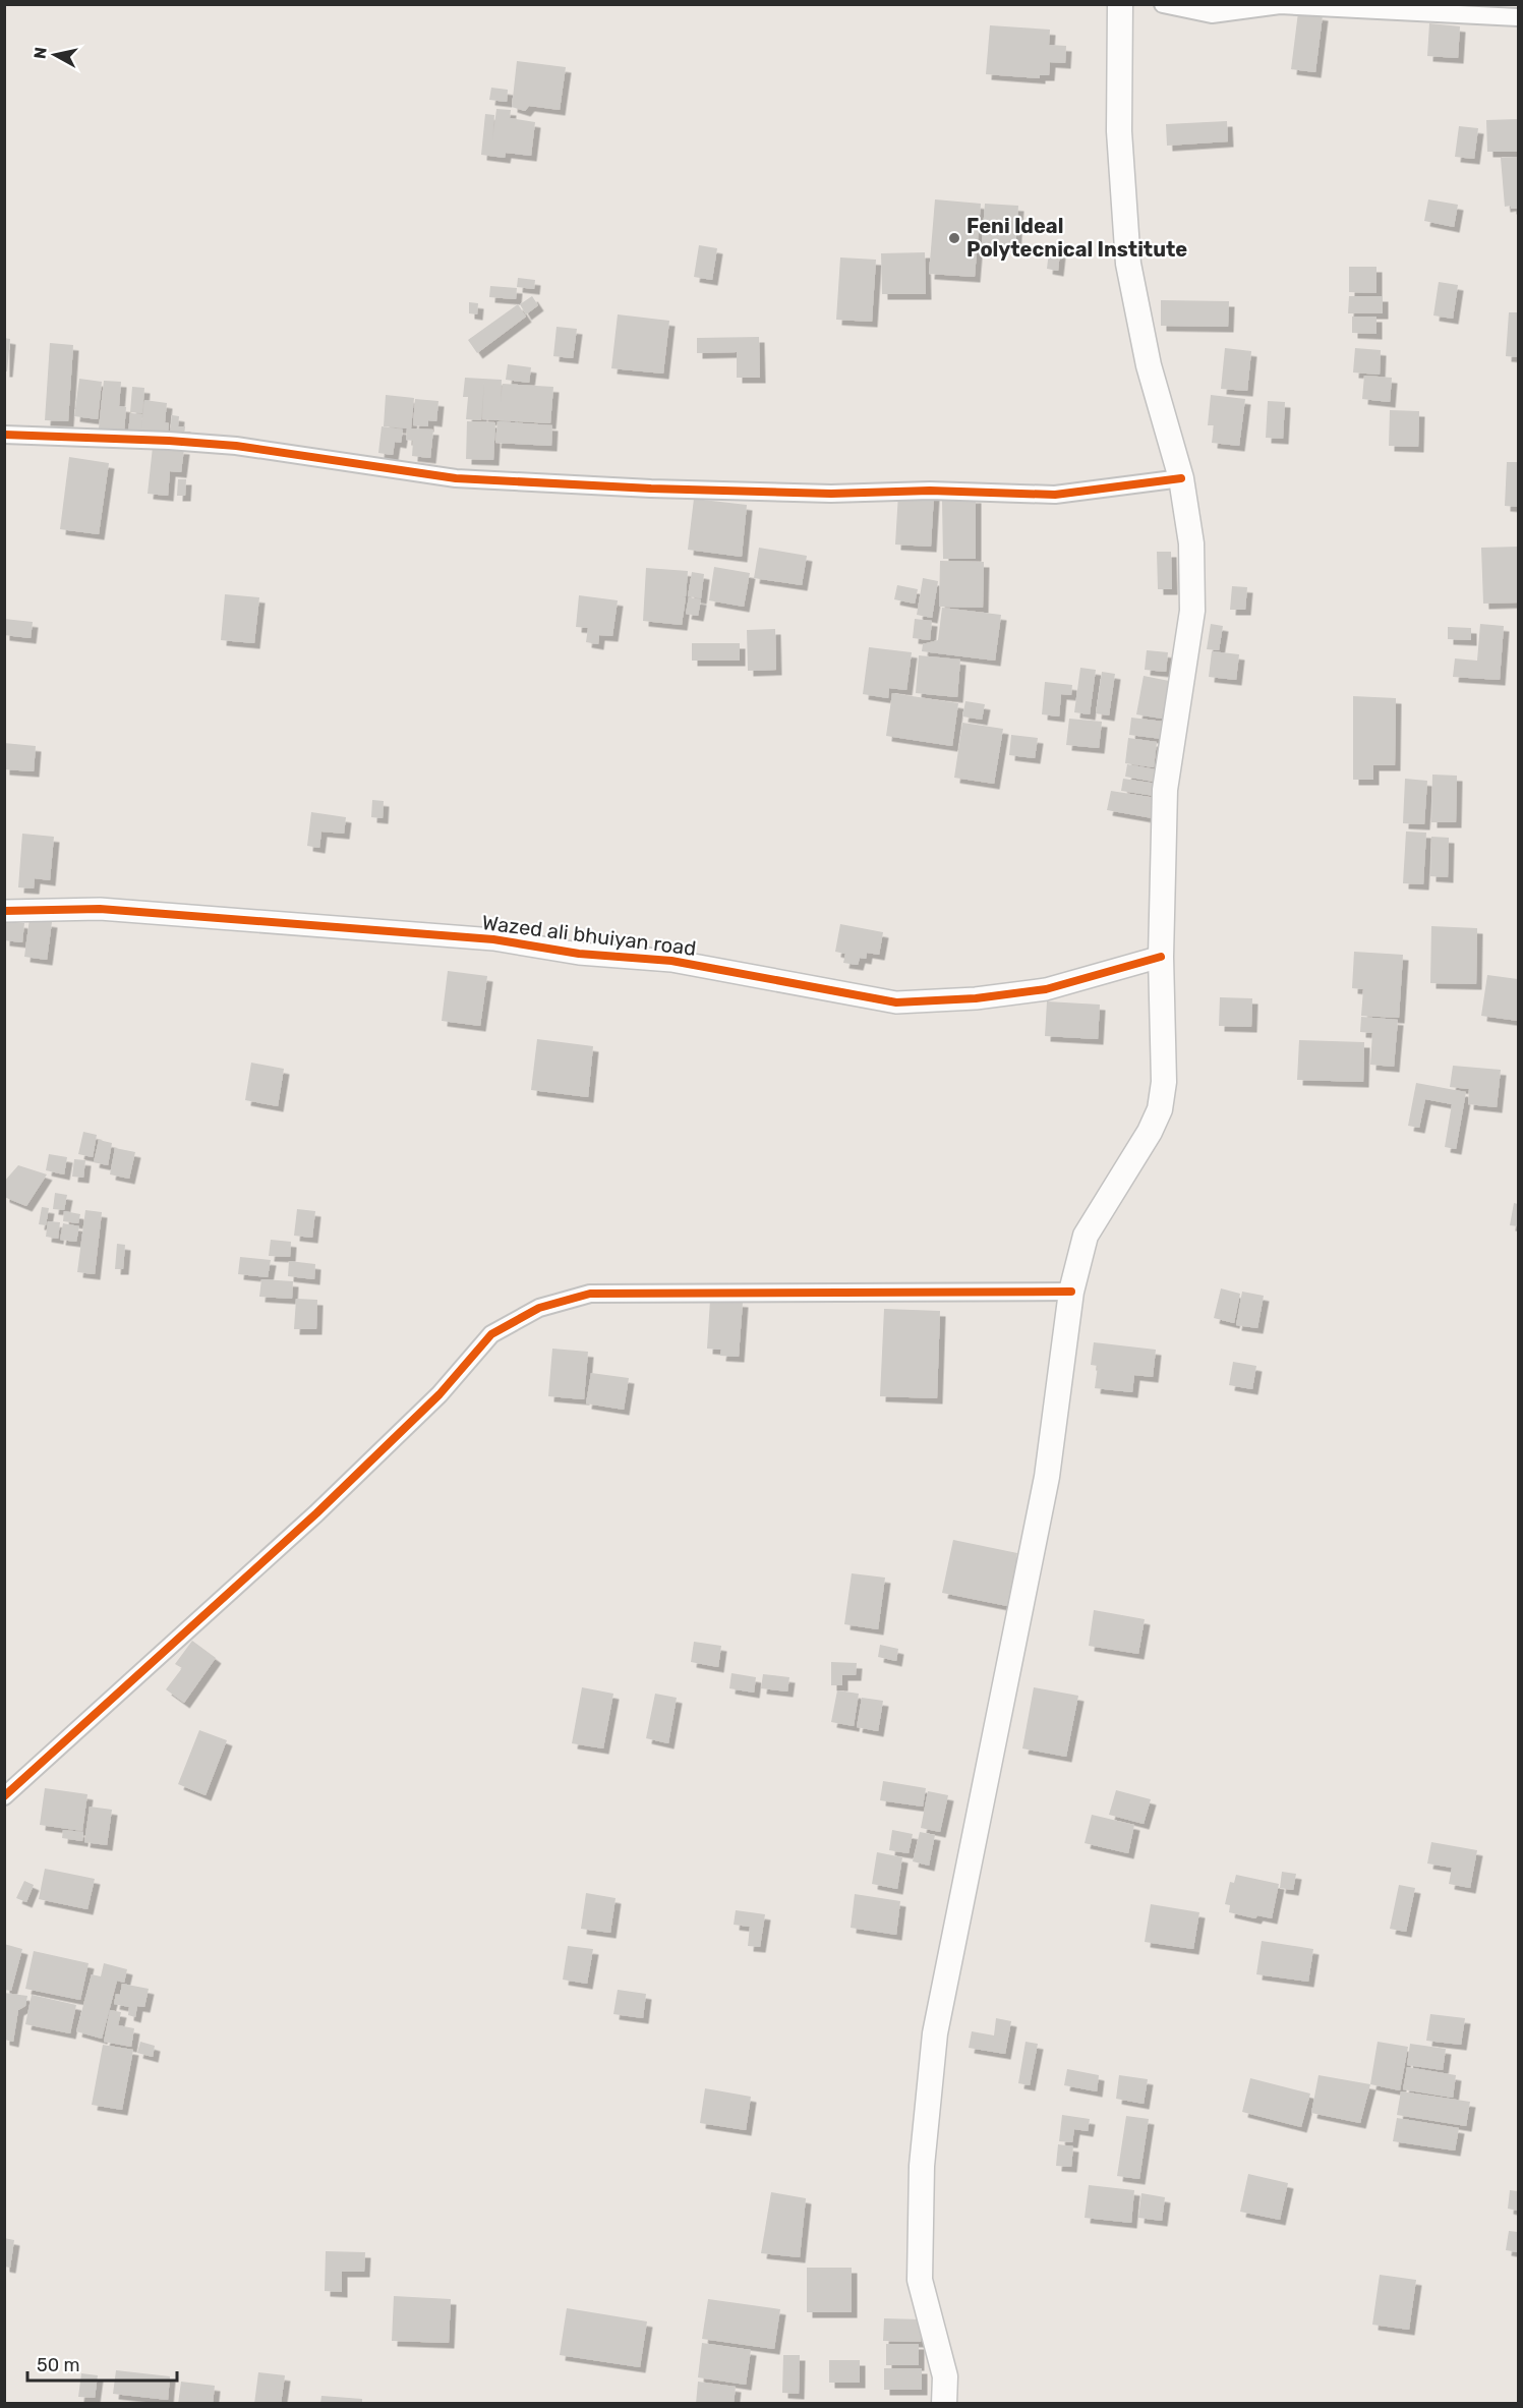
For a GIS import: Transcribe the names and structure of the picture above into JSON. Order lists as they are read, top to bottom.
{
  "streets": {
    "street": ["Wazed ali bhuiyan road"]
  },
  "places": ["Feni Ideal Polytecnical Institute"],
  "scale_bar": "50 m",
  "north": "left"
}
